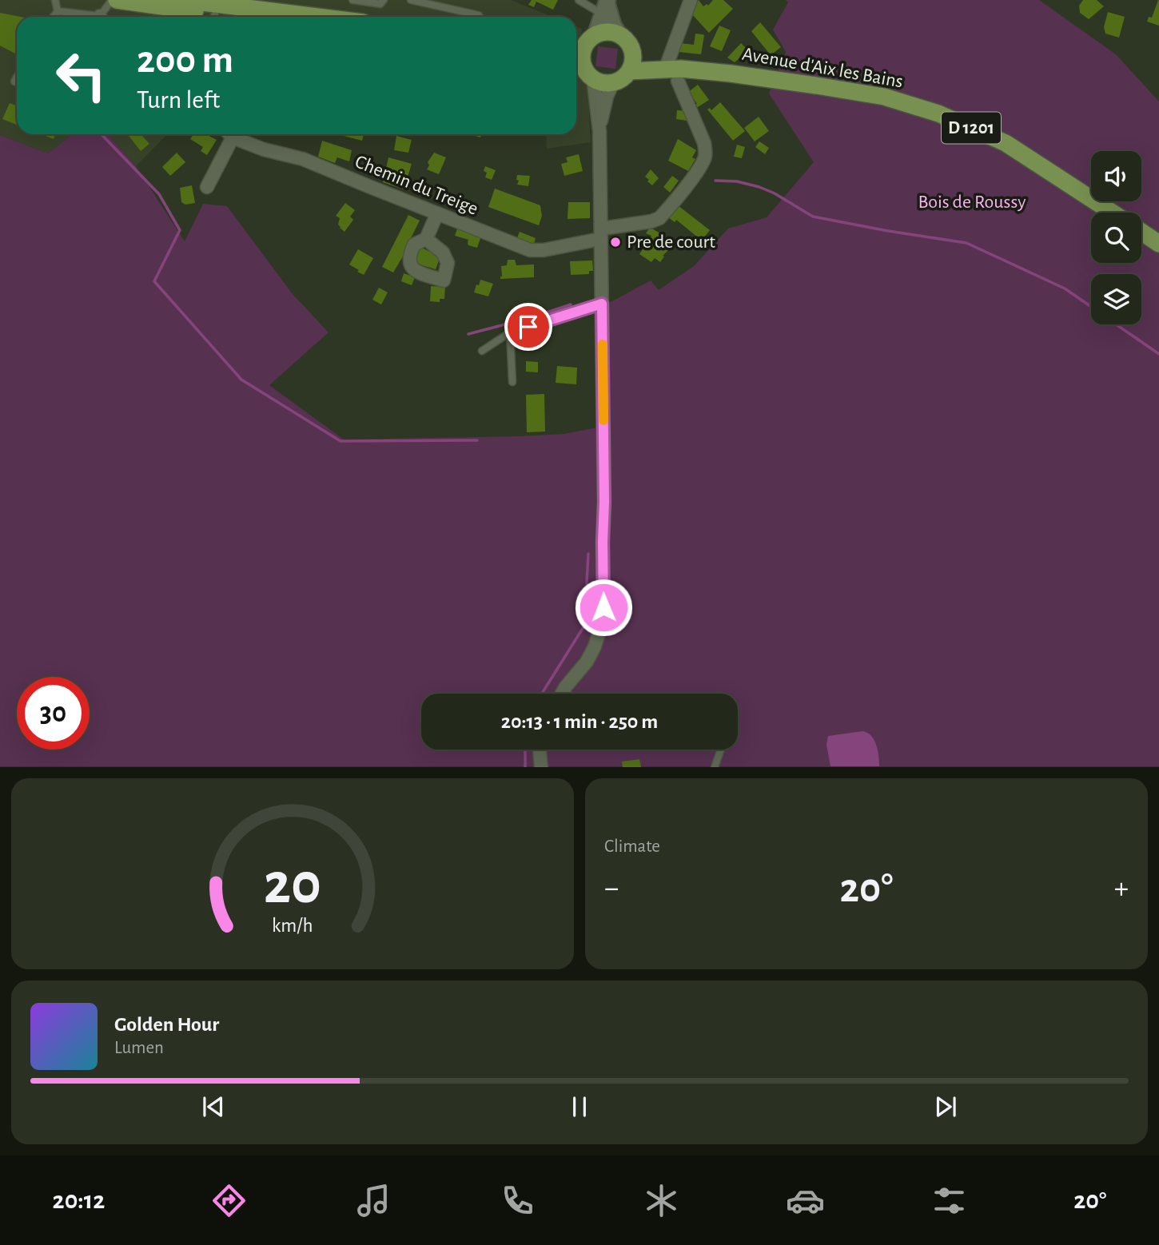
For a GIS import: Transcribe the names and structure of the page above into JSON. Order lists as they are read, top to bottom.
{
  "streets": {
    "main road": ["Avenue d'Aix les Bains", "D 1201"],
    "street": ["Chemin du Treige"]
  },
  "crossings": [
    ["Avenue d'Aix les Bains", "D 1201"],
    ["Avenue d'Aix les Bains", "Chemin du Treige"],
    ["D 1201", "Chemin du Treige"]
  ],
  "parks": ["Bois de Roussy"],
  "places": ["Pre de court"],
  "page": {
    "turn": ["200 m", "Turn left"],
    "limit": "30",
    "trip": "20:13 · 1 min · 250 m",
    "tile": "Climate",
    "heat": ["−", "20°", "+"],
    "song": ["Golden Hour", "Lumen"],
    "tabs": ["20:12", "20°"],
    "gauge": ["20", "km/h"]
  }
}
